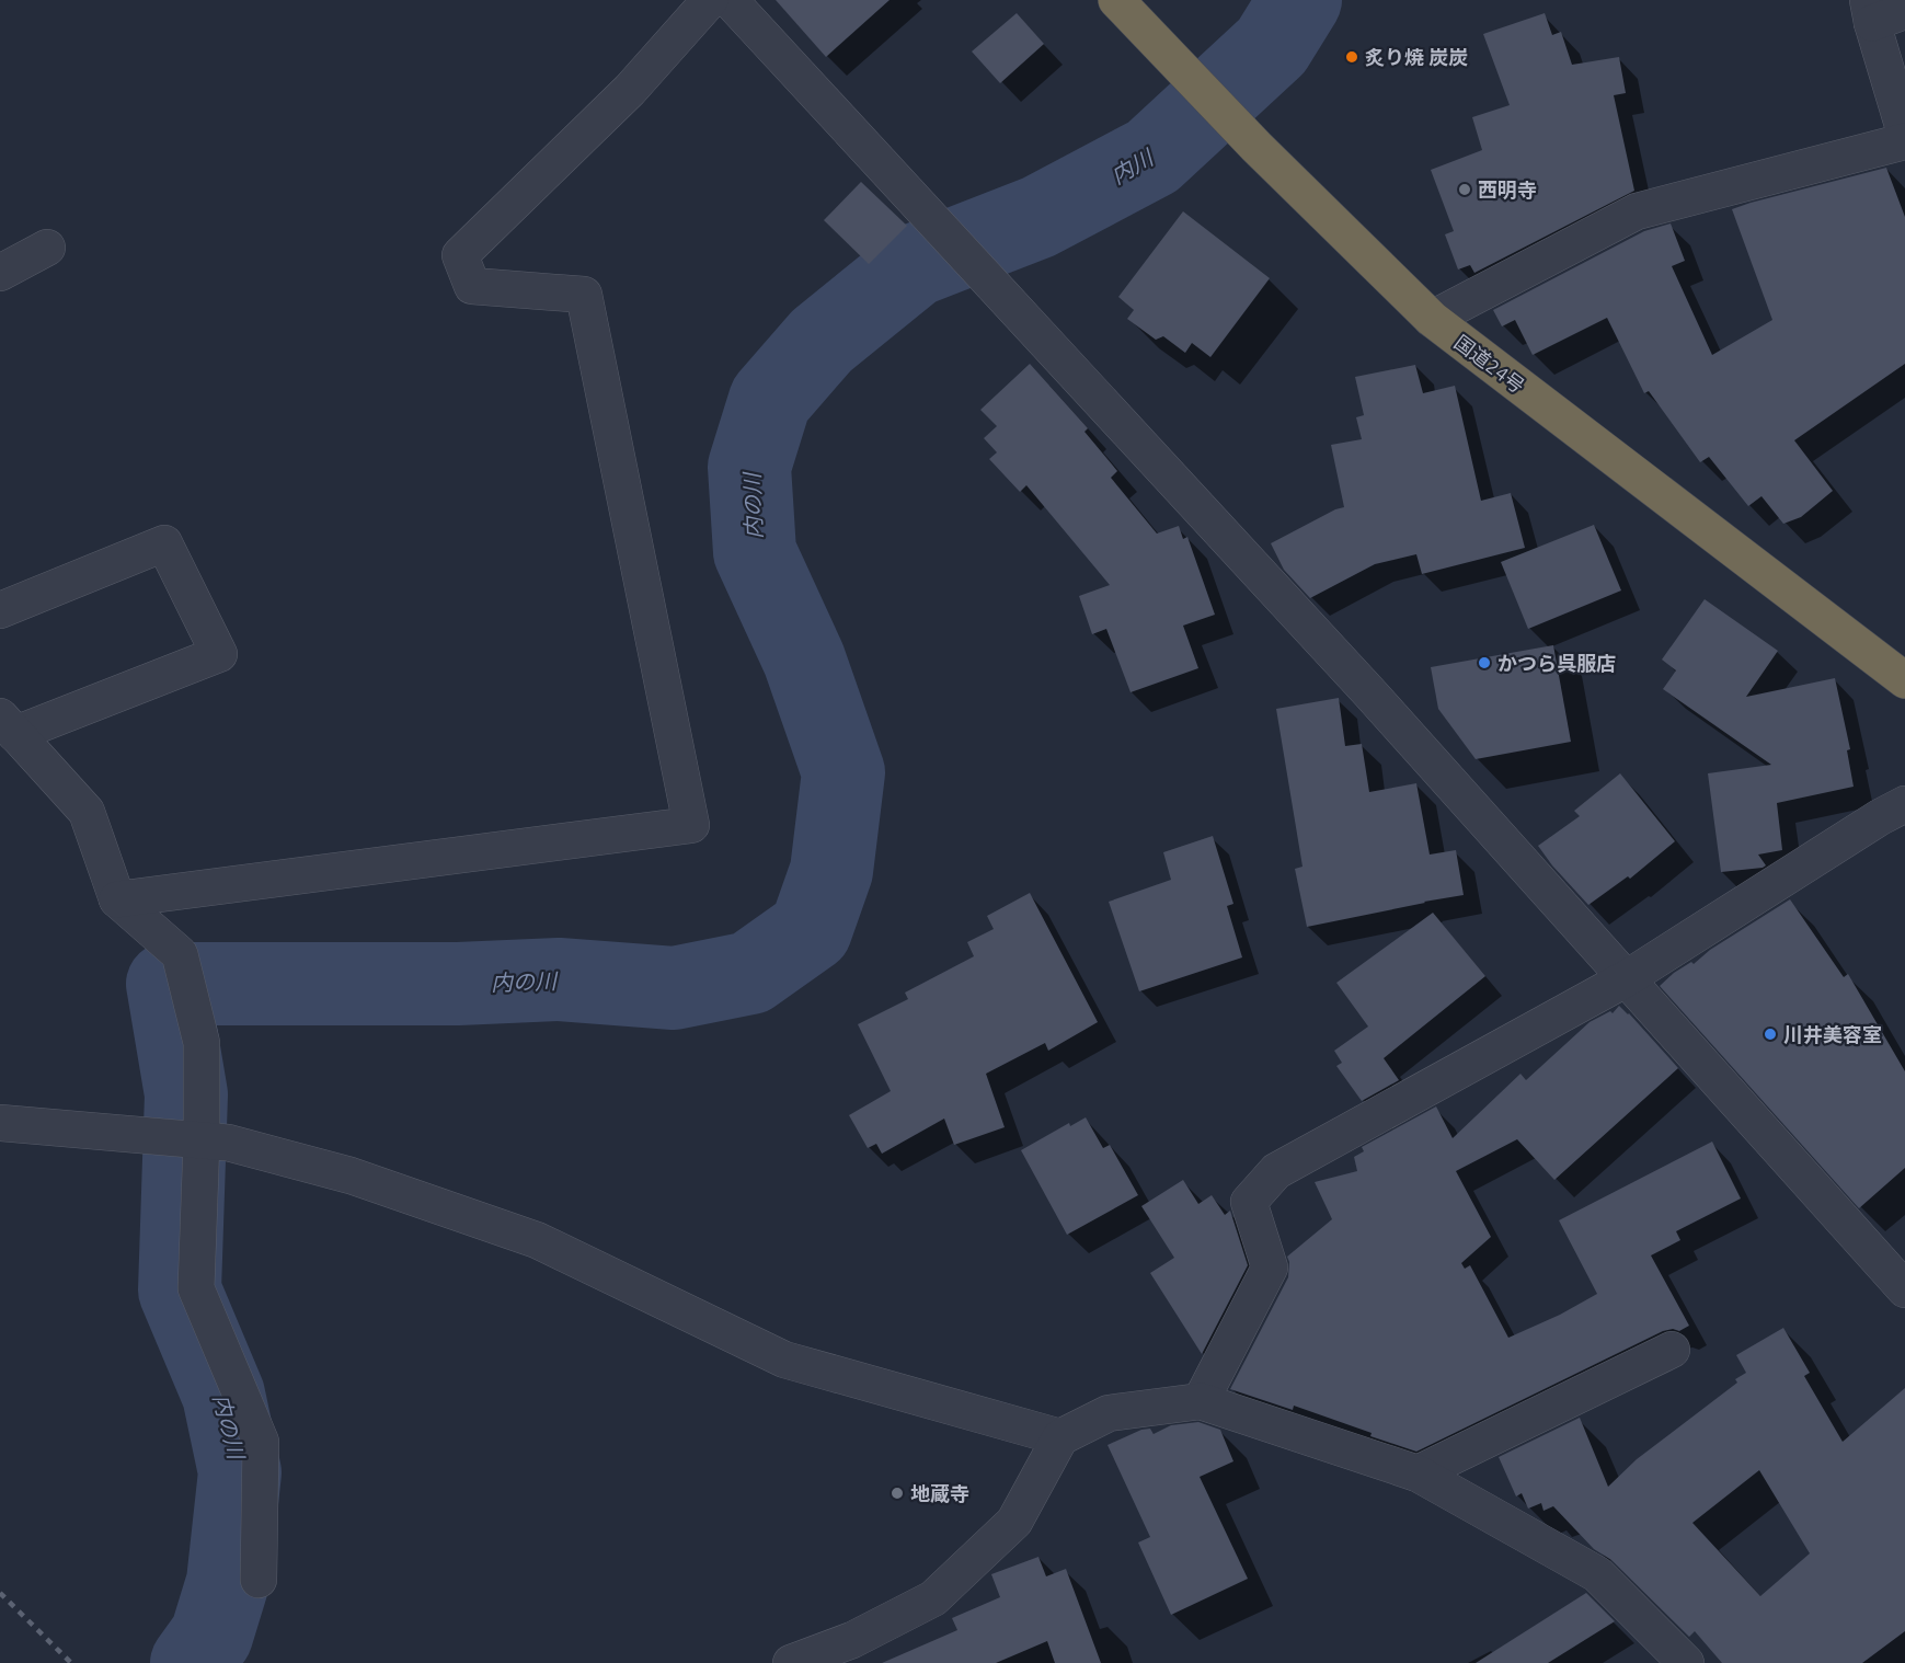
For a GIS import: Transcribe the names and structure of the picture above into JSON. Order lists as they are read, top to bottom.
{
  "streets": {
    "highway": ["国道24号"]
  },
  "water": ["内川", "内の川"],
  "places": [
    "炙り焼 炭炭",
    "西明寺",
    "かつら呉服店",
    "川井美容室",
    "地蔵寺"
  ]
}
